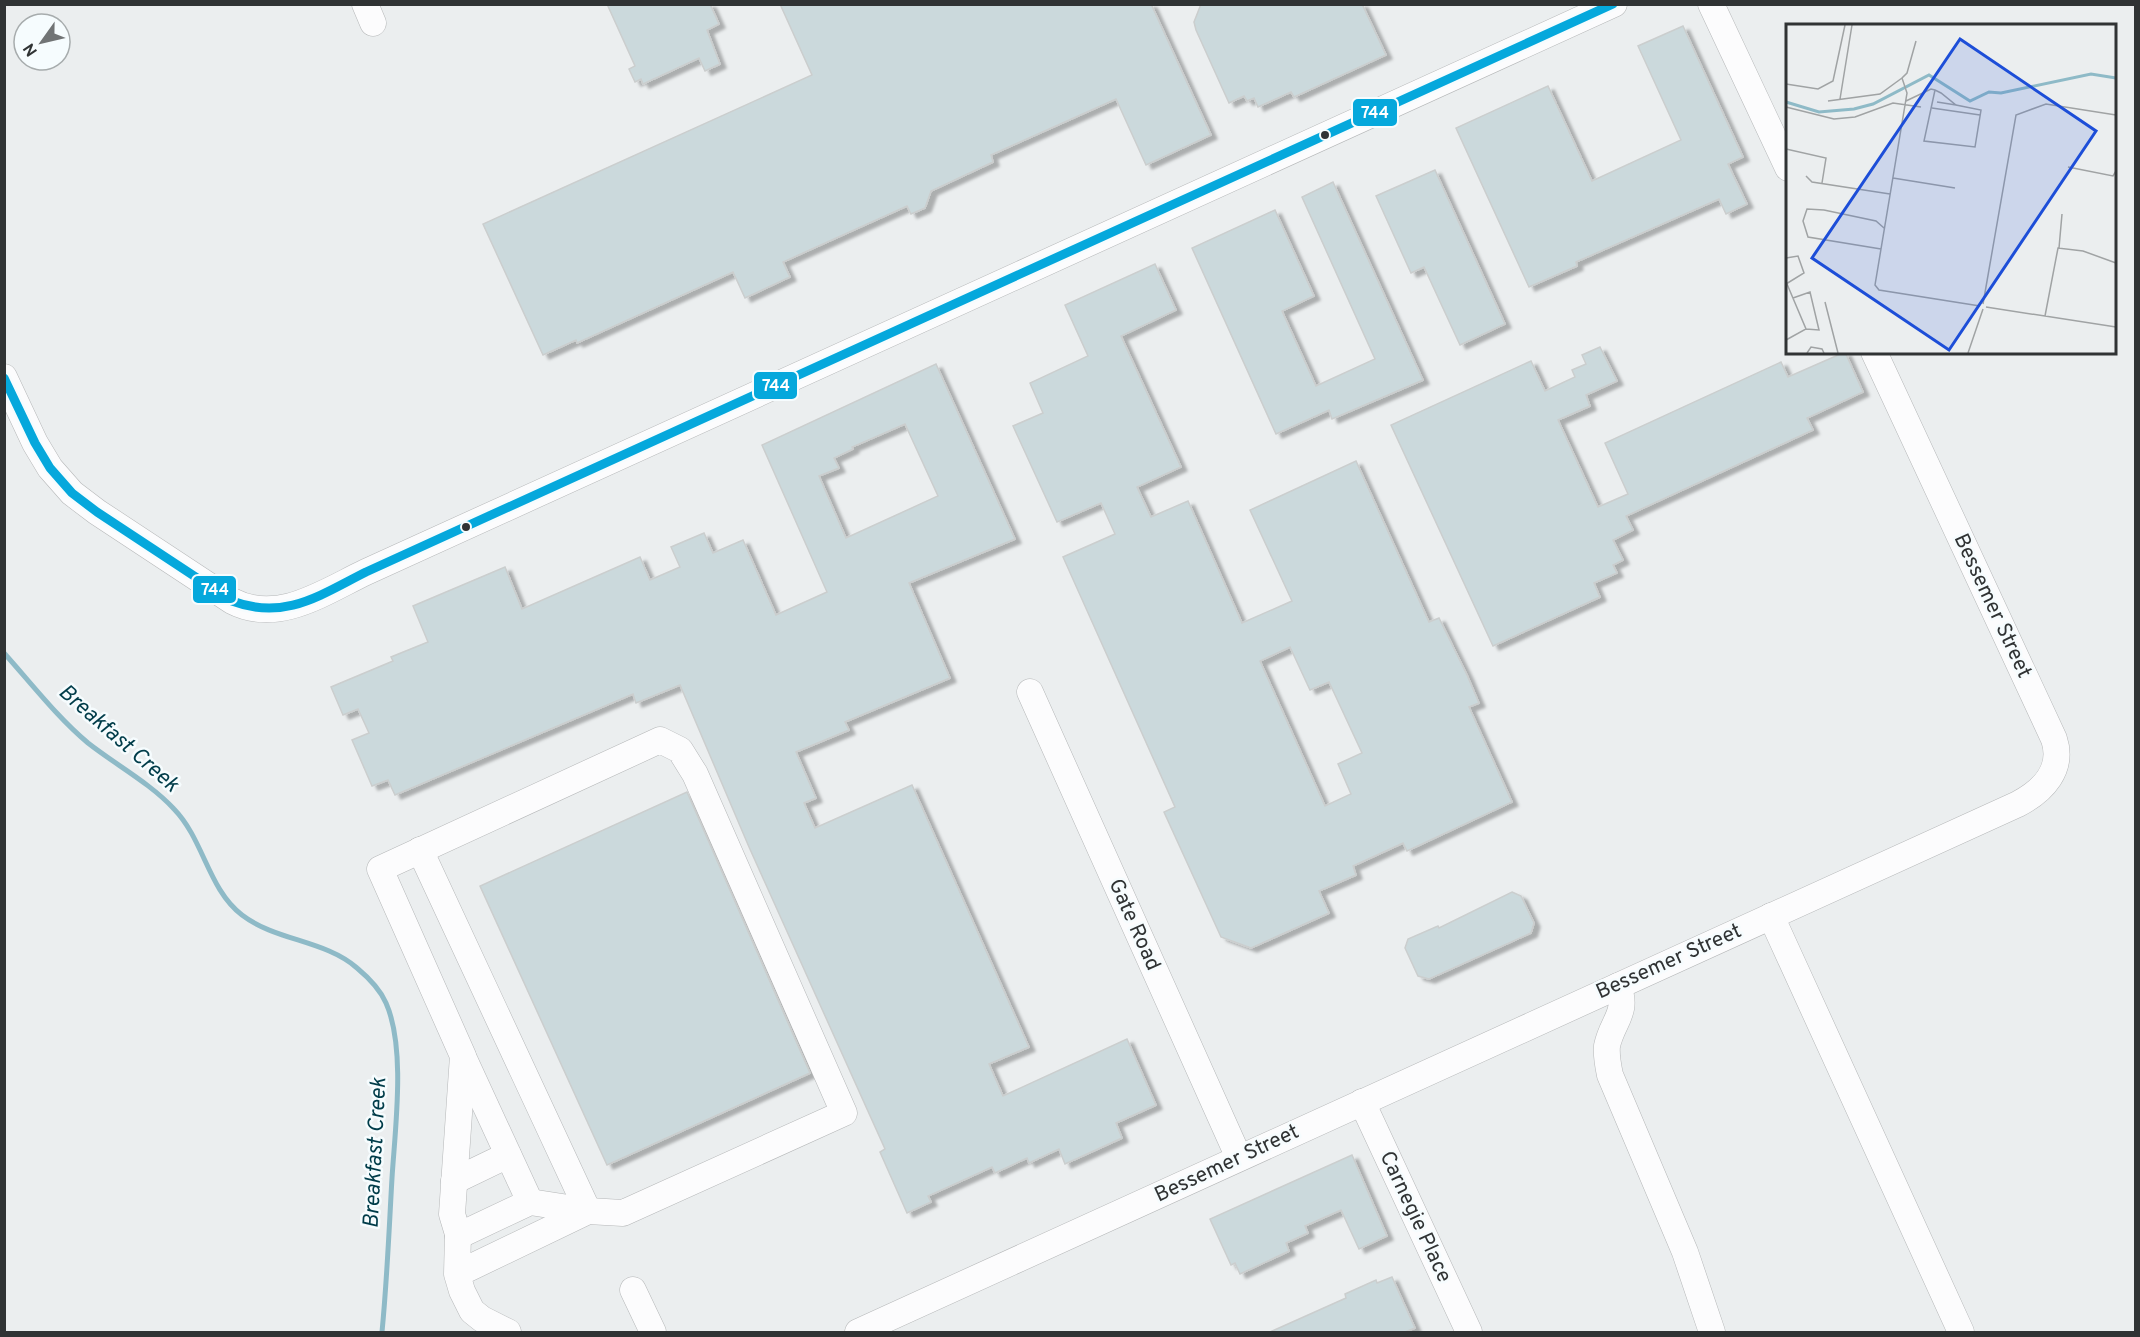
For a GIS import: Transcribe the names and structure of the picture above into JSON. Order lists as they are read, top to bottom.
{
  "streets": {
    "street": ["Bessemer Street", "Gate Road", "Carnegie Place"]
  },
  "crossings": [
    ["Bessemer Street", "Gate Road"],
    ["Bessemer Street", "Carnegie Place"]
  ],
  "water": ["Breakfast Creek"],
  "lines": ["transit line 744"],
  "north": "bottom left"
}
